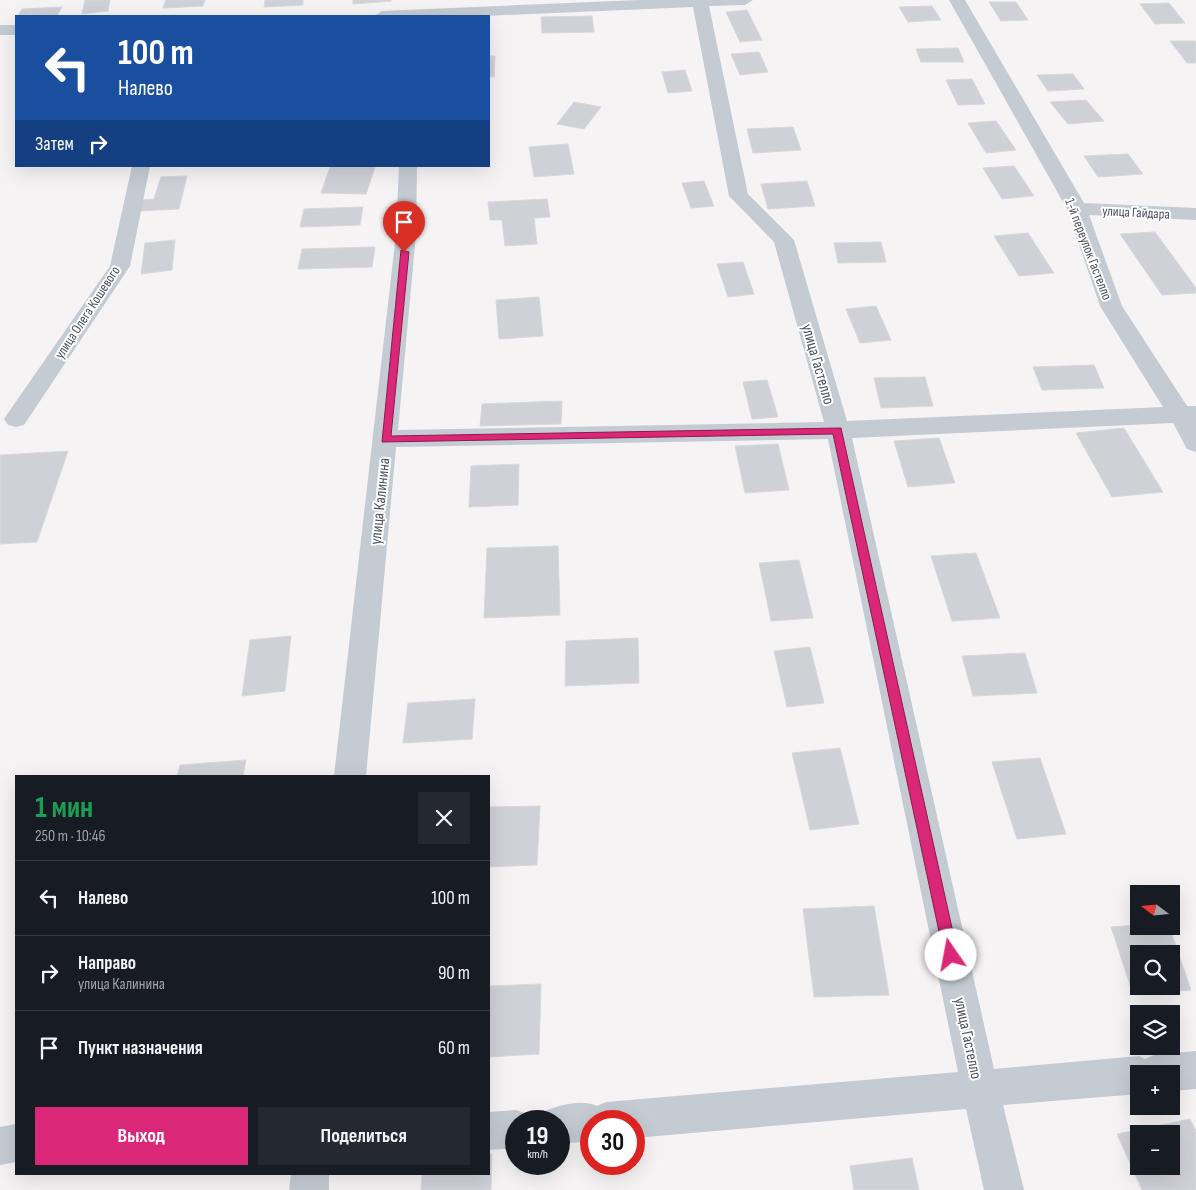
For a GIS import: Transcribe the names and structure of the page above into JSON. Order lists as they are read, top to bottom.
{
  "streets": {
    "street": [
      "улица Гайдара",
      "1-й переулок Гастелло",
      "улица Олега Кошевого",
      "улица Гастелло",
      "улица Калинина"
    ]
  },
  "crossings": [
    ["улица Гайдара", "1-й переулок Гастелло"]
  ],
  "north": "left",
  "page": {
    "turn": ["100 m", "Налево"],
    "then": "Затем",
    "heading": ["1 мин", "250 m · 10:46"],
    "list": [
      {
        "name": "Налево",
        "value": "100 m"
      },
      {
        "name": "Направо",
        "note": "улица Калинина",
        "value": "90 m"
      },
      {
        "name": "Пункт назначения",
        "value": "60 m"
      }
    ],
    "map_buttons": ["+", "−"],
    "buttons": ["Выход", "Поделиться"],
    "speed": "19 km/h",
    "limit": "30"
  }
}
